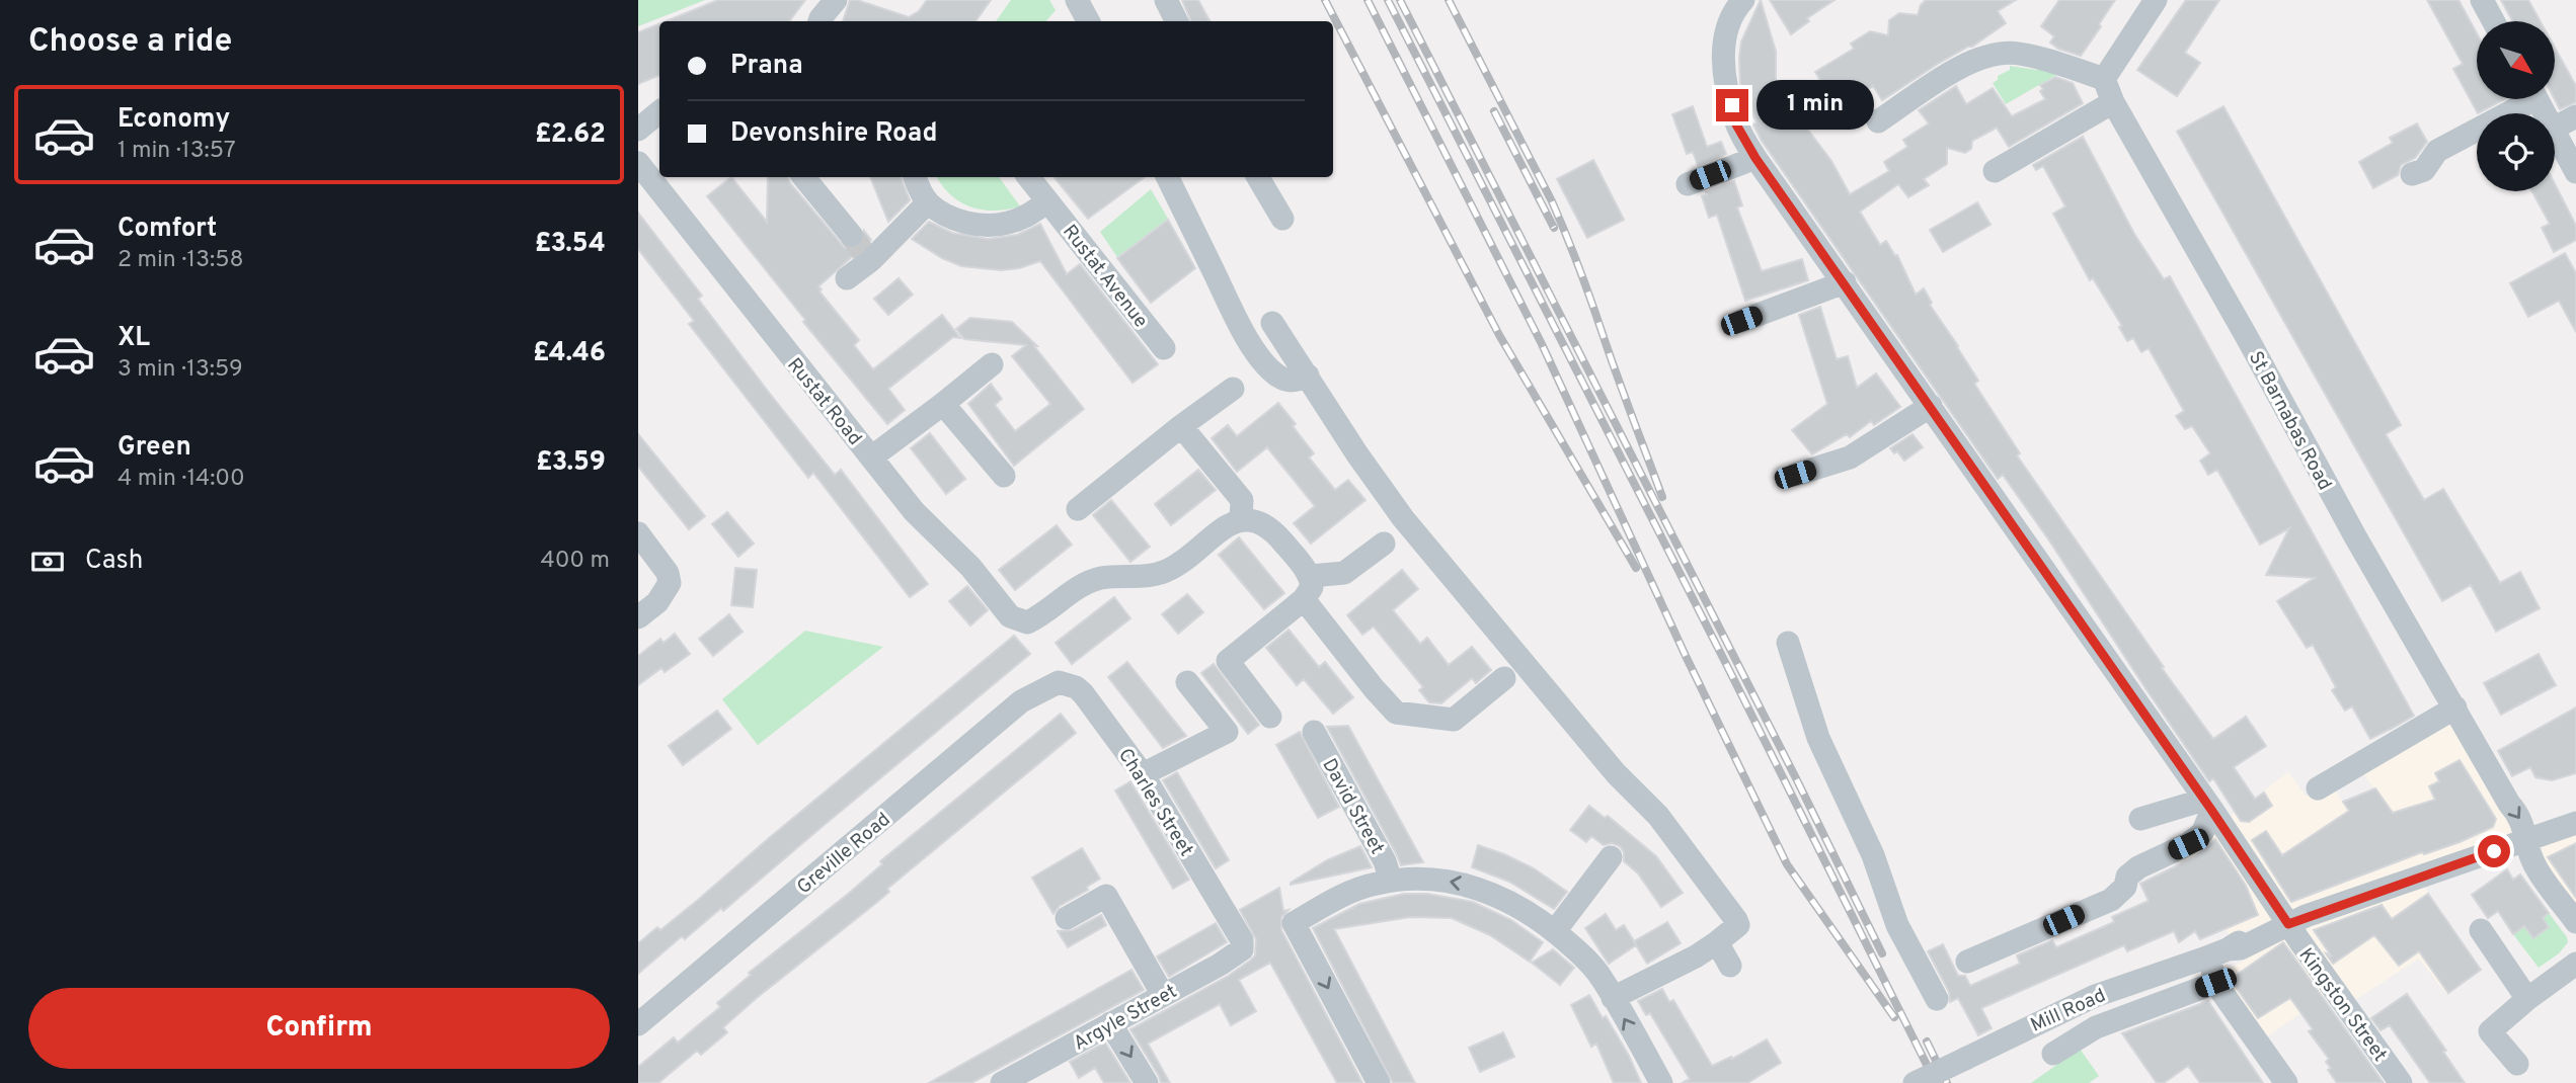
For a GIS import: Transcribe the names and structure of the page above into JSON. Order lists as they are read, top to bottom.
{
  "streets": {
    "street": [
      "Rustat Avenue",
      "Rustat Road",
      "St Barnabas Road",
      "Charles Street",
      "David Street",
      "Greville Road",
      "Kingston Street",
      "Mill Road",
      "Argyle Street"
    ]
  },
  "crossings": [
    ["St Barnabas Road", "Mill Road"],
    ["Charles Street", "Greville Road"],
    ["Charles Street", "Argyle Street"],
    ["Kingston Street", "Mill Road"]
  ],
  "north": "bottom right",
  "page": {
    "heading": "Choose a ride",
    "banner": ["Prana", "Devonshire Road"],
    "bubble": "1 min",
    "list": [
      {
        "name": "Economy",
        "note": "1 min · 13:57",
        "value": "£2.62"
      },
      {
        "name": "Comfort",
        "note": "2 min · 13:58",
        "value": "£3.54"
      },
      {
        "name": "XL",
        "note": "3 min · 13:59",
        "value": "£4.46"
      },
      {
        "name": "Green",
        "note": "4 min · 14:00",
        "value": "£3.59"
      }
    ],
    "pay": ["Cash", "400 m"],
    "buttons": "Confirm"
  }
}
